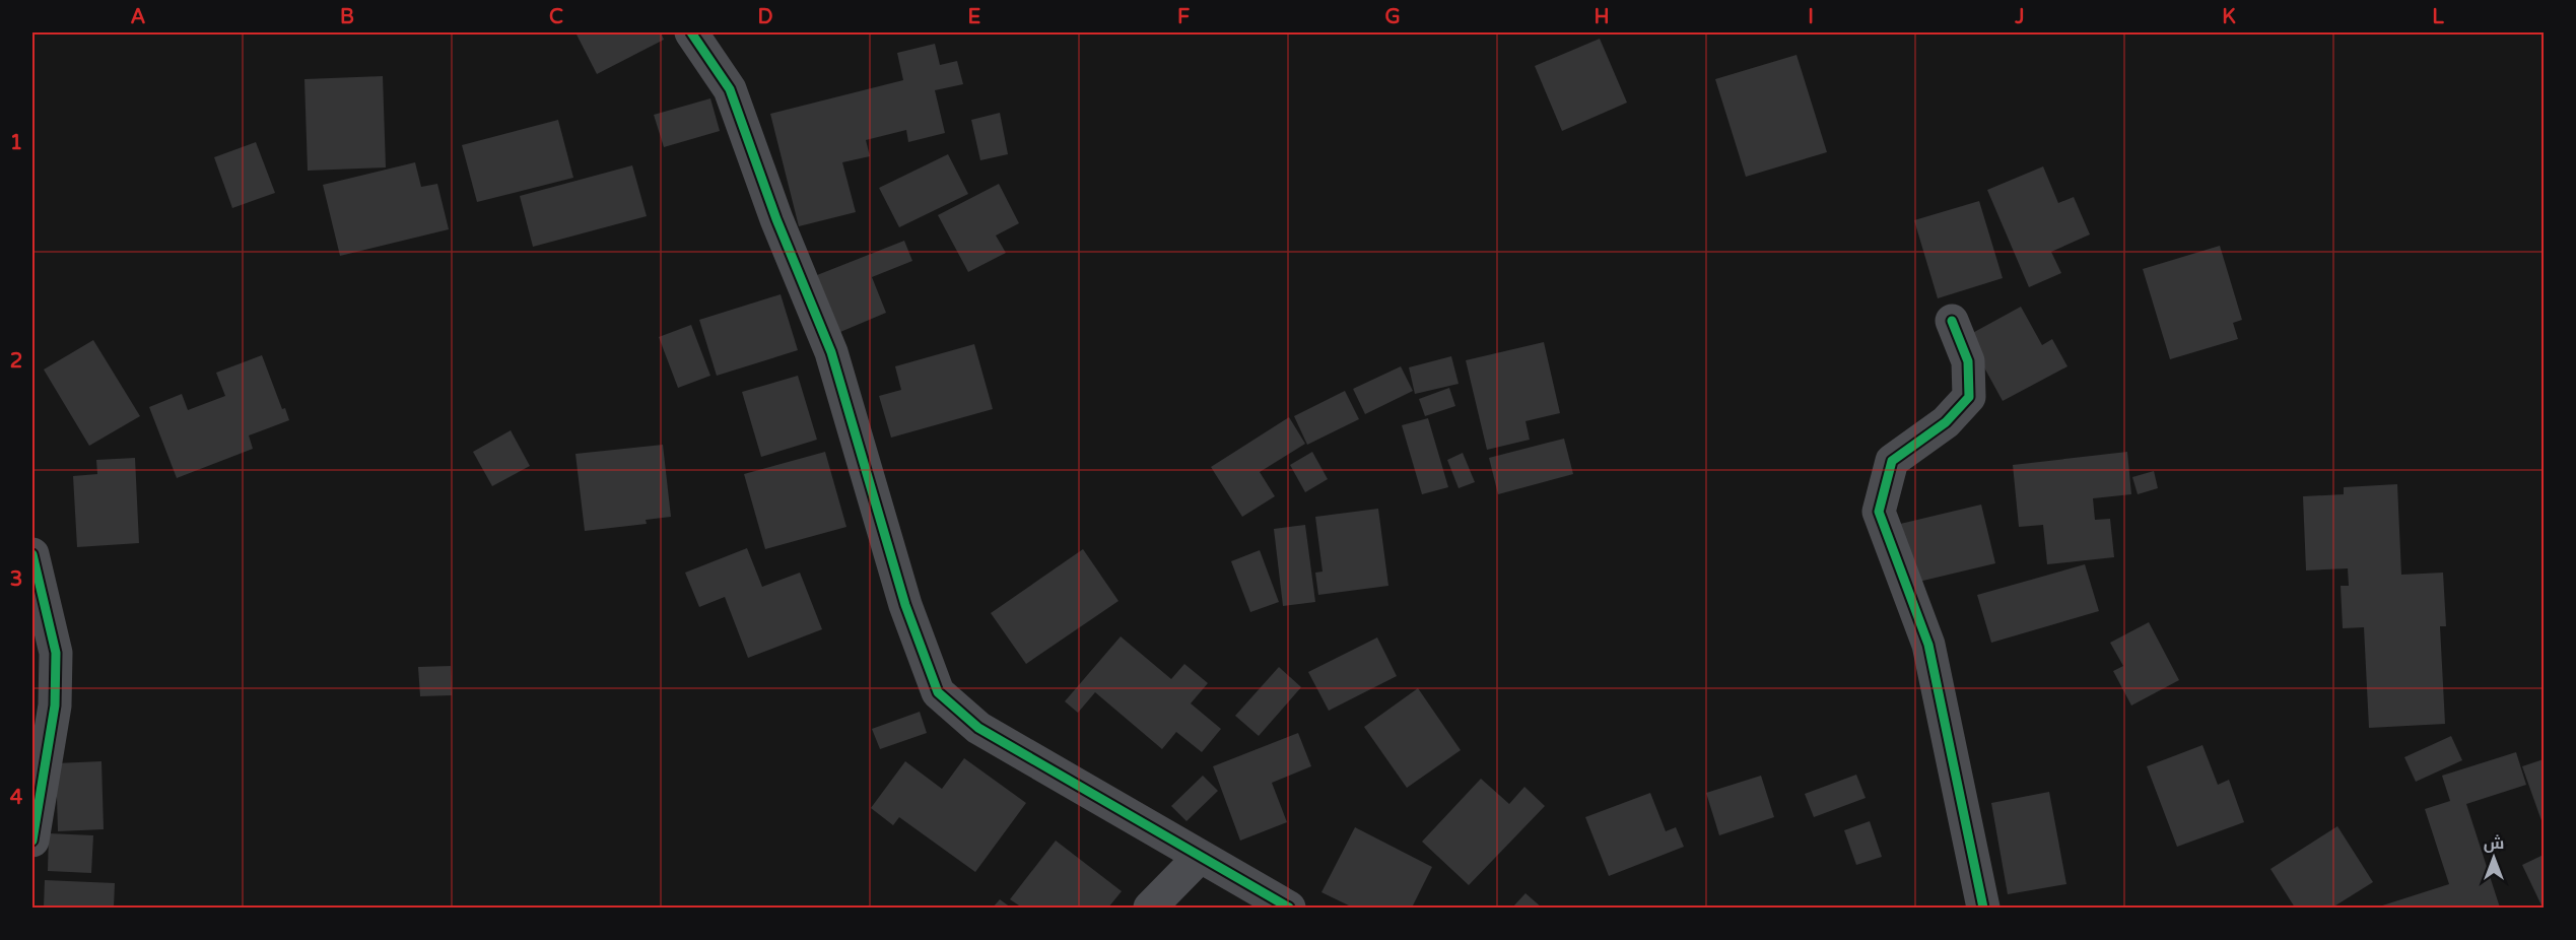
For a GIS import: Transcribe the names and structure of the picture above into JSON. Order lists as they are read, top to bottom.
{
  "north": "top",
  "grid": {
    "columns": [
      "A",
      "B",
      "C",
      "D",
      "E",
      "F",
      "G",
      "H",
      "I",
      "J",
      "K",
      "L"
    ],
    "rows": [
      "1",
      "2",
      "3",
      "4"
    ]
  }
}
